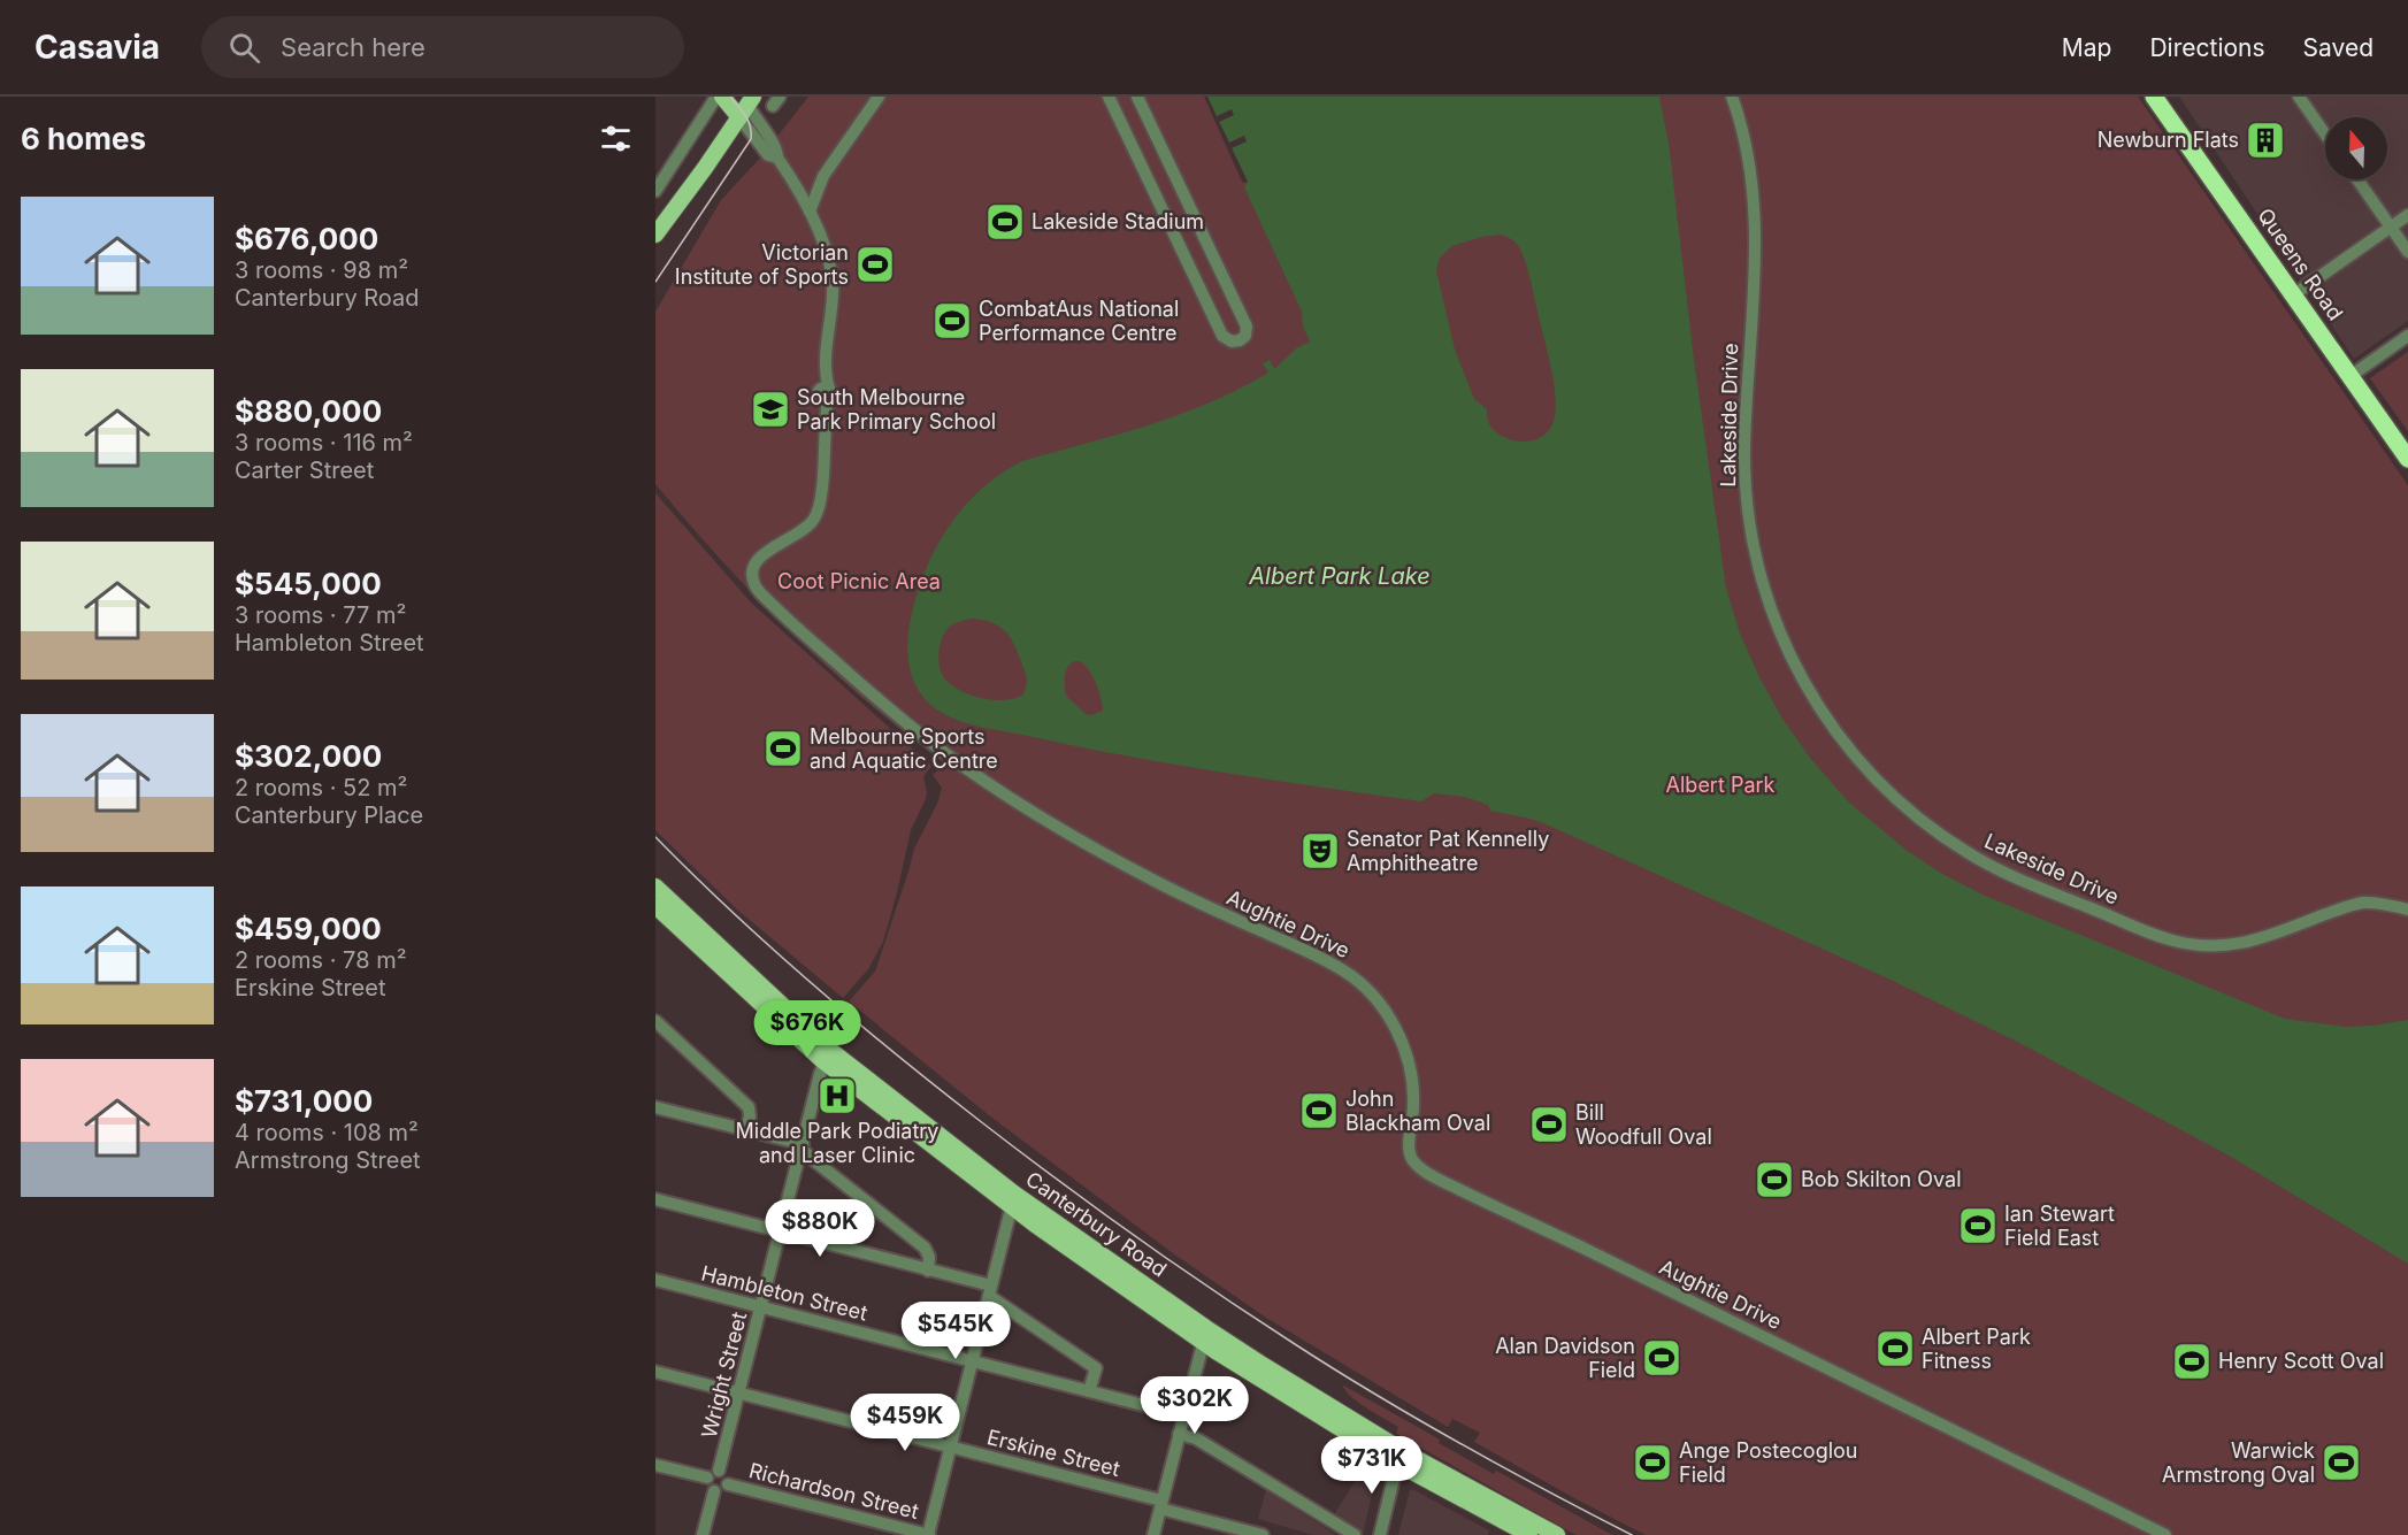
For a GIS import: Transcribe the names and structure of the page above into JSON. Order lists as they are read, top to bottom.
{
  "streets": {
    "highway": ["Queens Road"],
    "main road": ["Canterbury Road"],
    "street": [
      "Lakeside Drive",
      "Aughtie Drive",
      "Hambleton Street",
      "Wright Street",
      "Erskine Street",
      "Richardson Street"
    ]
  },
  "crossings": [
    ["Canterbury Road", "Wright Street"],
    ["Hambleton Street", "Wright Street"],
    ["Wright Street", "Erskine Street"],
    ["Wright Street", "Richardson Street"]
  ],
  "water": ["Albert Park Lake"],
  "parks": ["Coot Picnic Area", "Albert Park"],
  "places": {
    "building": ["Newburn Flats"],
    "sports": [
      "Lakeside Stadium",
      "Victorian Institute of Sports",
      "CombatAus National Performance Centre",
      "Melbourne Sports and Aquatic Centre",
      "John Blackham Oval",
      "Bill Woodfull Oval",
      "Bob Skilton Oval",
      "Ian Stewart Field East",
      "Albert Park Fitness",
      "Alan Davidson Field",
      "Henry Scott Oval",
      "Ange Postecoglou Field",
      "Warwick Armstrong Oval"
    ],
    "school or university": ["South Melbourne Park Primary School"],
    "theatre": ["Senator Pat Kennelly Amphitheatre"],
    "hospital": ["Middle Park Podiatry and Laser Clinic"]
  },
  "north": "top",
  "page": {
    "header": "Casavia",
    "search": "Search here",
    "nav": ["Map", "Directions", "Saved"],
    "heading": "6 homes",
    "list": [
      {
        "name": "$676,000",
        "note": "3 rooms · 98 m² · Canterbury Road"
      },
      {
        "name": "$880,000",
        "note": "3 rooms · 116 m² · Carter Street"
      },
      {
        "name": "$545,000",
        "note": "3 rooms · 77 m² · Hambleton Street"
      },
      {
        "name": "$302,000",
        "note": "2 rooms · 52 m² · Canterbury Place"
      },
      {
        "name": "$459,000",
        "note": "2 rooms · 78 m² · Erskine Street"
      },
      {
        "name": "$731,000",
        "note": "4 rooms · 108 m² · Armstrong Street"
      }
    ],
    "price": [
      "$676K",
      "$880K",
      "$545K",
      "$302K",
      "$459K",
      "$731K"
    ]
  }
}
